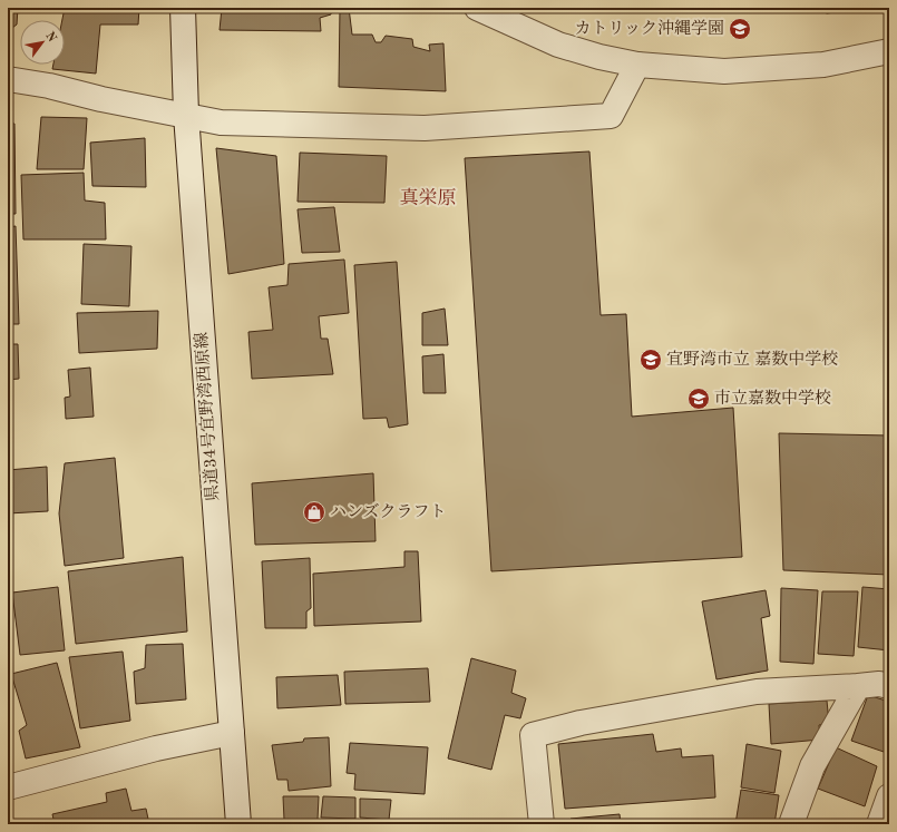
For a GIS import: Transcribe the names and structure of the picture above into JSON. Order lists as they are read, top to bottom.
{
  "streets": {
    "street": ["県道34号宜野湾西原線"]
  },
  "districts": ["真栄原"],
  "places": {
    "school or university": ["カトリック沖縄学園", "宜野湾市立 嘉数中学校", "市立嘉数中学校"],
    "shop": ["ハンズクラフト"]
  },
  "north": "top right"
}
